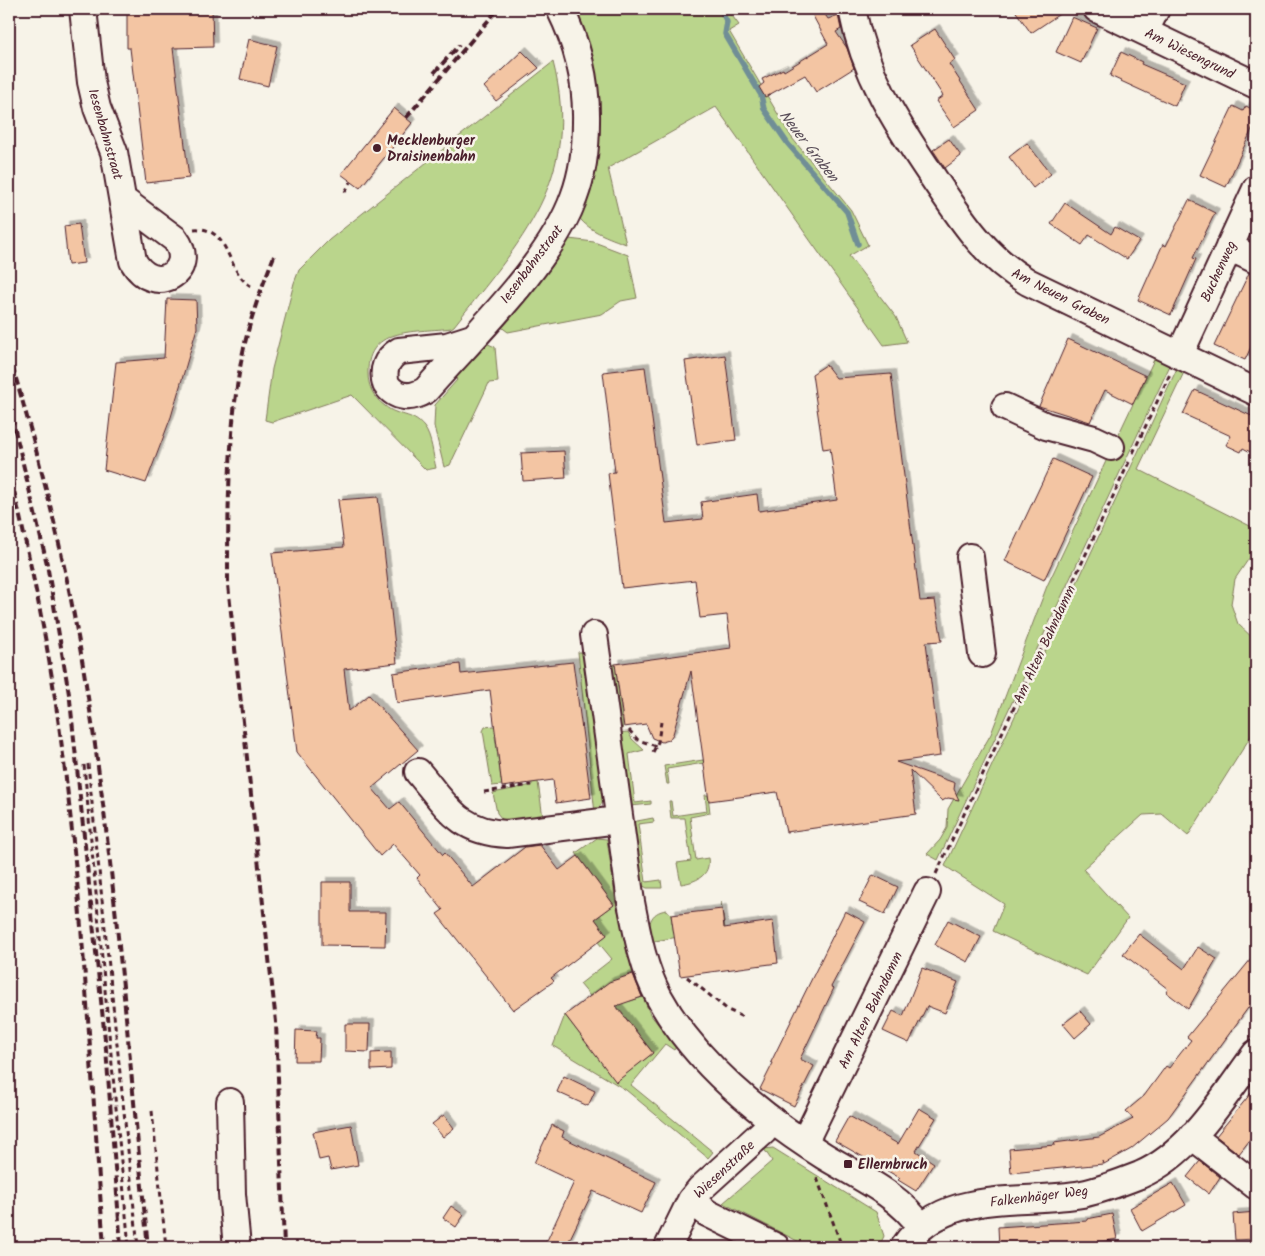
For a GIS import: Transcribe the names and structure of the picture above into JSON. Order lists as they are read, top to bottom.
{
  "streets": {
    "street": [
      "Am Wiesengrund",
      "Iesenbahnstraat",
      "Buchenweg",
      "Am Neuen Graben",
      "Am Alten Bahndamm",
      "Wiesenstraße",
      "Falkenhäger Weg"
    ]
  },
  "crossings": [
    ["Buchenweg", "Am Neuen Graben"],
    ["Buchenweg", "Am Alten Bahndamm"],
    ["Am Neuen Graben", "Am Alten Bahndamm"]
  ],
  "water": ["Neuer Graben"],
  "places": {
    "other": ["Mecklenburger Draisinenbahn"],
    "transit": ["Ellernbruch"]
  }
}
